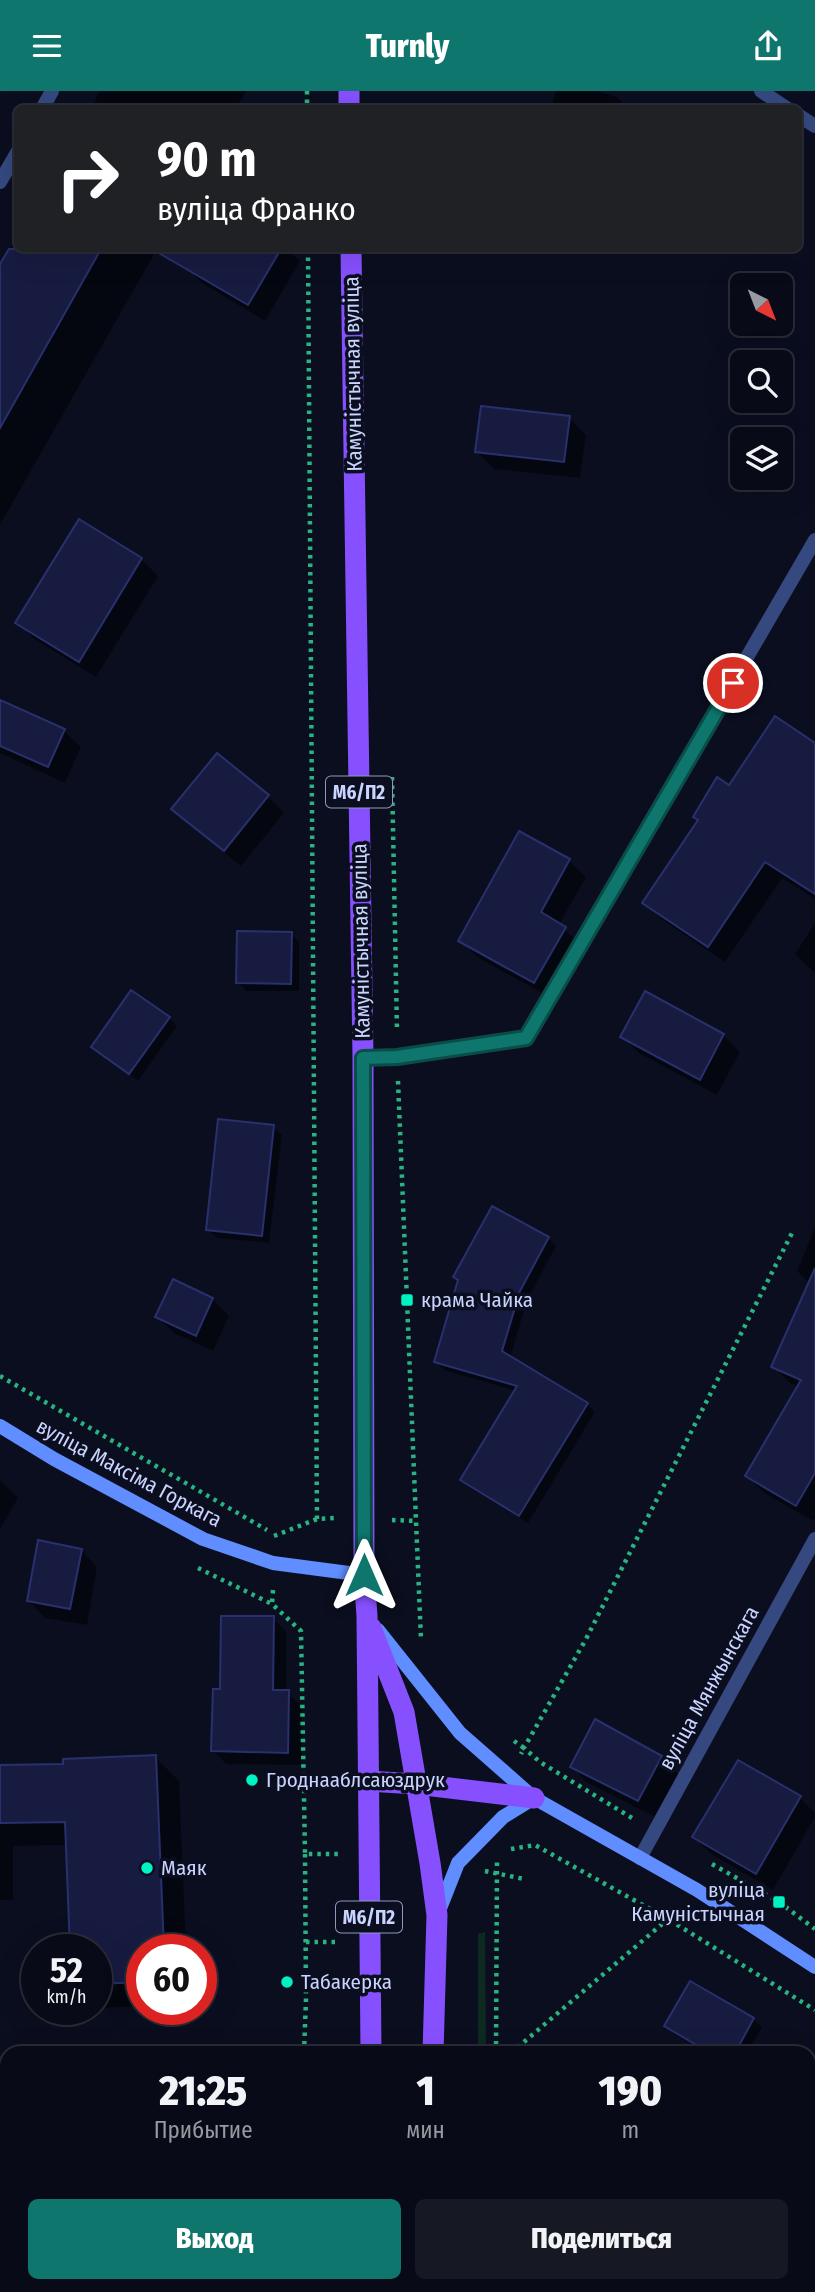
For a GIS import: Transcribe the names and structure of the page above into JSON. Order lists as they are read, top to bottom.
{
  "streets": {
    "main road": ["Камуністычная вуліца", "М6/П2"],
    "street": ["вуліца Максіма Горкага", "вуліца Мянжынскага"]
  },
  "crossings": [
    ["Камуністычная вуліца", "М6/П2"],
    ["Камуністычная вуліца", "вуліца Максіма Горкага"]
  ],
  "places": {
    "transit": ["крама Чайка", "вуліца Камуністычная"],
    "other": ["Гроднааблсаюздрук", "Маяк", "Табакерка"]
  },
  "north": "bottom right",
  "page": {
    "header": "Turnly",
    "turn": ["90 m", "вуліца Франко"],
    "speed": "52 km/h",
    "limit": "60",
    "eta": [
      "21:25",
      "Прибытие",
      "1",
      "мин",
      "190",
      "m"
    ],
    "buttons": ["Выход", "Поделиться"]
  }
}
